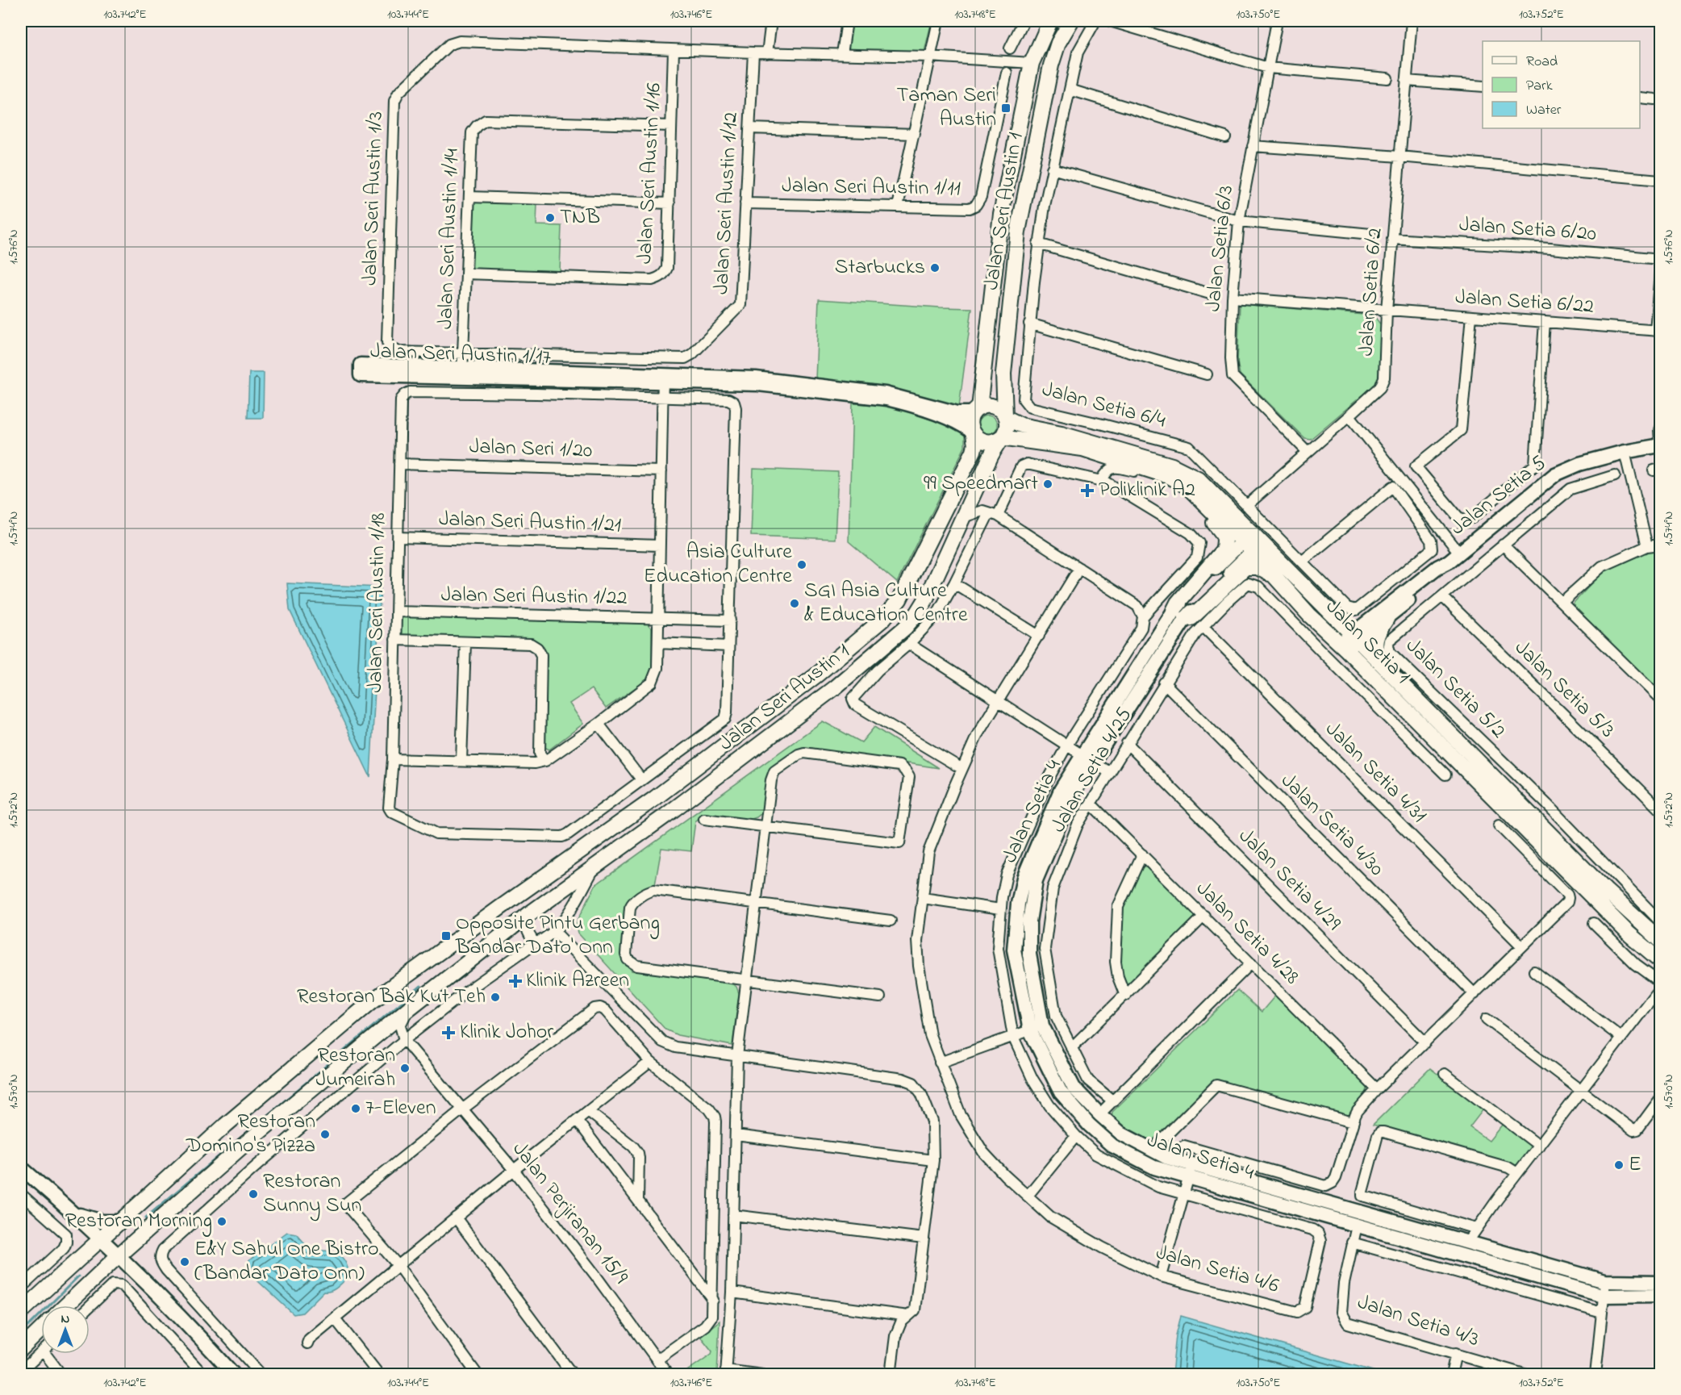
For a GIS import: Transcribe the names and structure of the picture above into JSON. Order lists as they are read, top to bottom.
{
  "streets": {
    "main road": ["Jalan Seri Austin 1", "Jalan Setia 1"],
    "street": [
      "Jalan Seri Austin 1/16",
      "Jalan Seri Austin 1/11",
      "Jalan Seri Austin 1/3",
      "Jalan Seri Austin 1/12",
      "Jalan Setia 6/20",
      "Jalan Seri Austin 1/14",
      "Jalan Setia 6/3",
      "Jalan Setia 6/2",
      "Jalan Setia 6/22",
      "Jalan Seri Austin 1/17",
      "Jalan Setia 6/4",
      "Jalan Seri 1/20",
      "Jalan Setia 5",
      "Jalan Seri Austin 1/21",
      "Jalan Seri Austin 1/22",
      "Jalan Seri Austin 1/18",
      "Jalan Setia 5/2",
      "Jalan Setia 5/3",
      "Jalan Setia 4/25",
      "Jalan Setia 4/31",
      "Jalan Setia 4",
      "Jalan Setia 4/30",
      "Jalan Setia 4/29",
      "Jalan Setia 4/28",
      "Jalan Perjiranan 15/9",
      "Jalan Setia 4/6",
      "Jalan Setia 4/3"
    ]
  },
  "crossings": [
    ["Jalan Seri Austin 1/16", "Jalan Seri Austin 1/3"],
    ["Jalan Seri Austin 1/16", "Jalan Seri Austin 1/14"],
    ["Jalan Seri Austin 1/11", "Jalan Seri Austin 1/12"],
    ["Jalan Seri Austin 1/3", "Jalan Seri Austin 1/12"],
    ["Jalan Seri Austin 1/3", "Jalan Seri Austin 1"],
    ["Jalan Seri Austin 1/12", "Jalan Seri Austin 1/14"],
    ["Jalan Seri Austin 1", "Jalan Seri Austin 1/17"],
    ["Jalan Seri Austin 1", "Jalan Setia 1"],
    ["Jalan Setia 6/20", "Jalan Setia 6/2"],
    ["Jalan Seri Austin 1/14", "Jalan Seri Austin 1/17"],
    ["Jalan Setia 6/3", "Jalan Setia 6/2"],
    ["Jalan Setia 6/3", "Jalan Setia 6/22"],
    ["Jalan Setia 6/2", "Jalan Setia 6/22"],
    ["Jalan Setia 6/2", "Jalan Setia 6/4"],
    ["Jalan Seri Austin 1/17", "Jalan Setia 1"],
    ["Jalan Seri 1/20", "Jalan Seri Austin 1/18"],
    ["Jalan Setia 5", "Jalan Setia 1"],
    ["Jalan Seri Austin 1/21", "Jalan Seri Austin 1/18"],
    ["Jalan Seri Austin 1/22", "Jalan Seri Austin 1/18"],
    ["Jalan Setia 1", "Jalan Setia 4"],
    ["Jalan Setia 5/2", "Jalan Setia 5/3"],
    ["Jalan Setia 4/25", "Jalan Setia 4/31"],
    ["Jalan Setia 4/25", "Jalan Setia 4/30"],
    ["Jalan Setia 4/25", "Jalan Setia 4/29"],
    ["Jalan Setia 4/25", "Jalan Setia 4/28"],
    ["Jalan Setia 4", "Jalan Setia 4/3"]
  ],
  "places": {
    "transit": ["Taman Seri Austin", "Opposite Pintu Gerbang Bandar Dato' Onn"],
    "other": [
      "TNB",
      "Starbucks",
      "99 Speedmart",
      "Asia Culture Education Centre",
      "SGI Asia Culture & Education Centre",
      "Restoran Bak Kut Teh",
      "Restoran Jumeirah",
      "7-Eleven",
      "Restoran Domino's Pizza",
      "E",
      "Restoran Sunny Sun",
      "Restoran Morning",
      "E&Y Sahul One Bistro (Bandar Dato Onn)"
    ],
    "health": ["Poliklinik A2", "Klinik Azreen", "Klinik Johor"]
  },
  "legend": ["Road", "Park", "Water"],
  "north": "top",
  "coordinates": [
    "103.742°E",
    "103.744°E",
    "103.746°E",
    "103.748°E",
    "103.750°E",
    "103.752°E",
    "1.576°N",
    "1.574°N",
    "1.572°N",
    "1.570°N"
  ]
}
